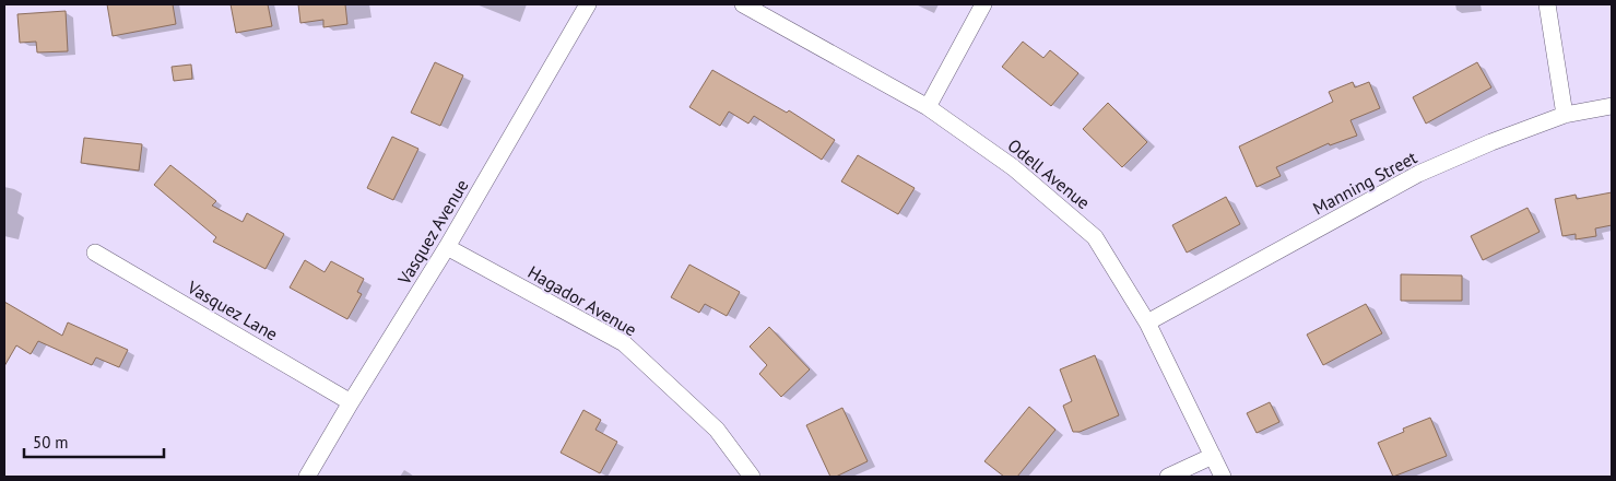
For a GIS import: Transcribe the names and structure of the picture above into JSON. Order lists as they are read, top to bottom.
{
  "streets": {
    "street": [
      "Odell Avenue",
      "Manning Street",
      "Vasquez Avenue",
      "Hagador Avenue",
      "Vasquez Lane"
    ]
  },
  "crossings": [
    ["Odell Avenue", "Manning Street"],
    ["Vasquez Avenue", "Hagador Avenue"],
    ["Vasquez Avenue", "Vasquez Lane"]
  ],
  "scale_bar": "50 m"
}
